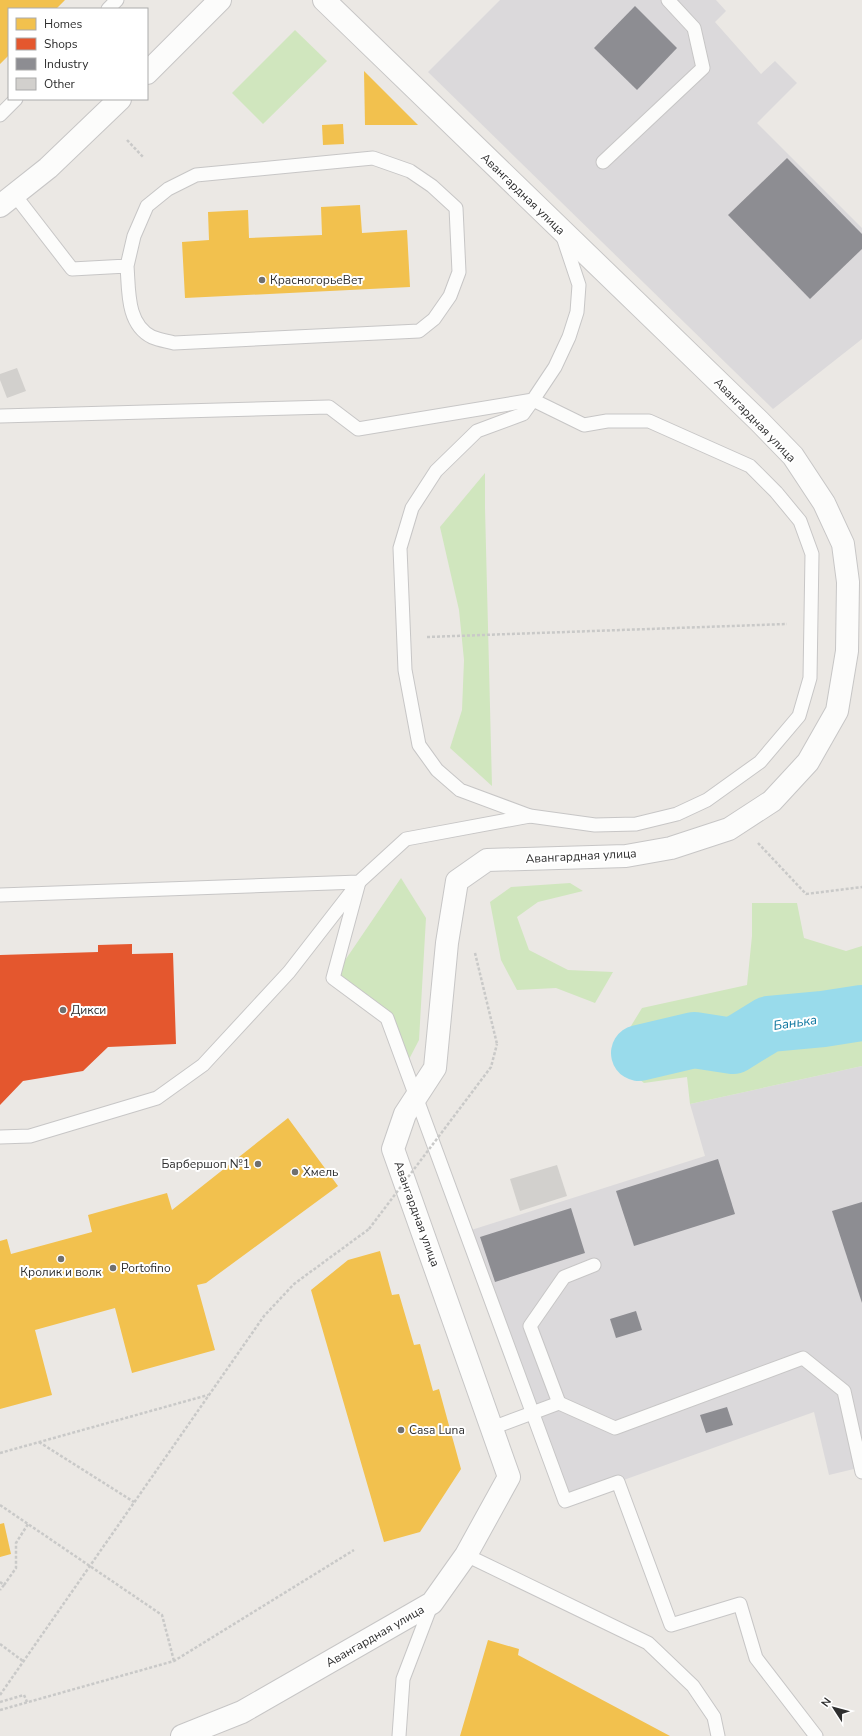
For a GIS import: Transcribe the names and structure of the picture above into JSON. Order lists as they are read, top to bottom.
{
  "streets": {
    "street": ["Авангардная улица"]
  },
  "water": ["Банька"],
  "places": [
    "КрасногорьеВет",
    "Дикси",
    "Барбершоп №1",
    "Хмель",
    "Кролик и волк",
    "Portofino",
    "Casa Luna"
  ],
  "legend": [
    "Homes",
    "Shops",
    "Industry",
    "Other"
  ],
  "north": "top left"
}
